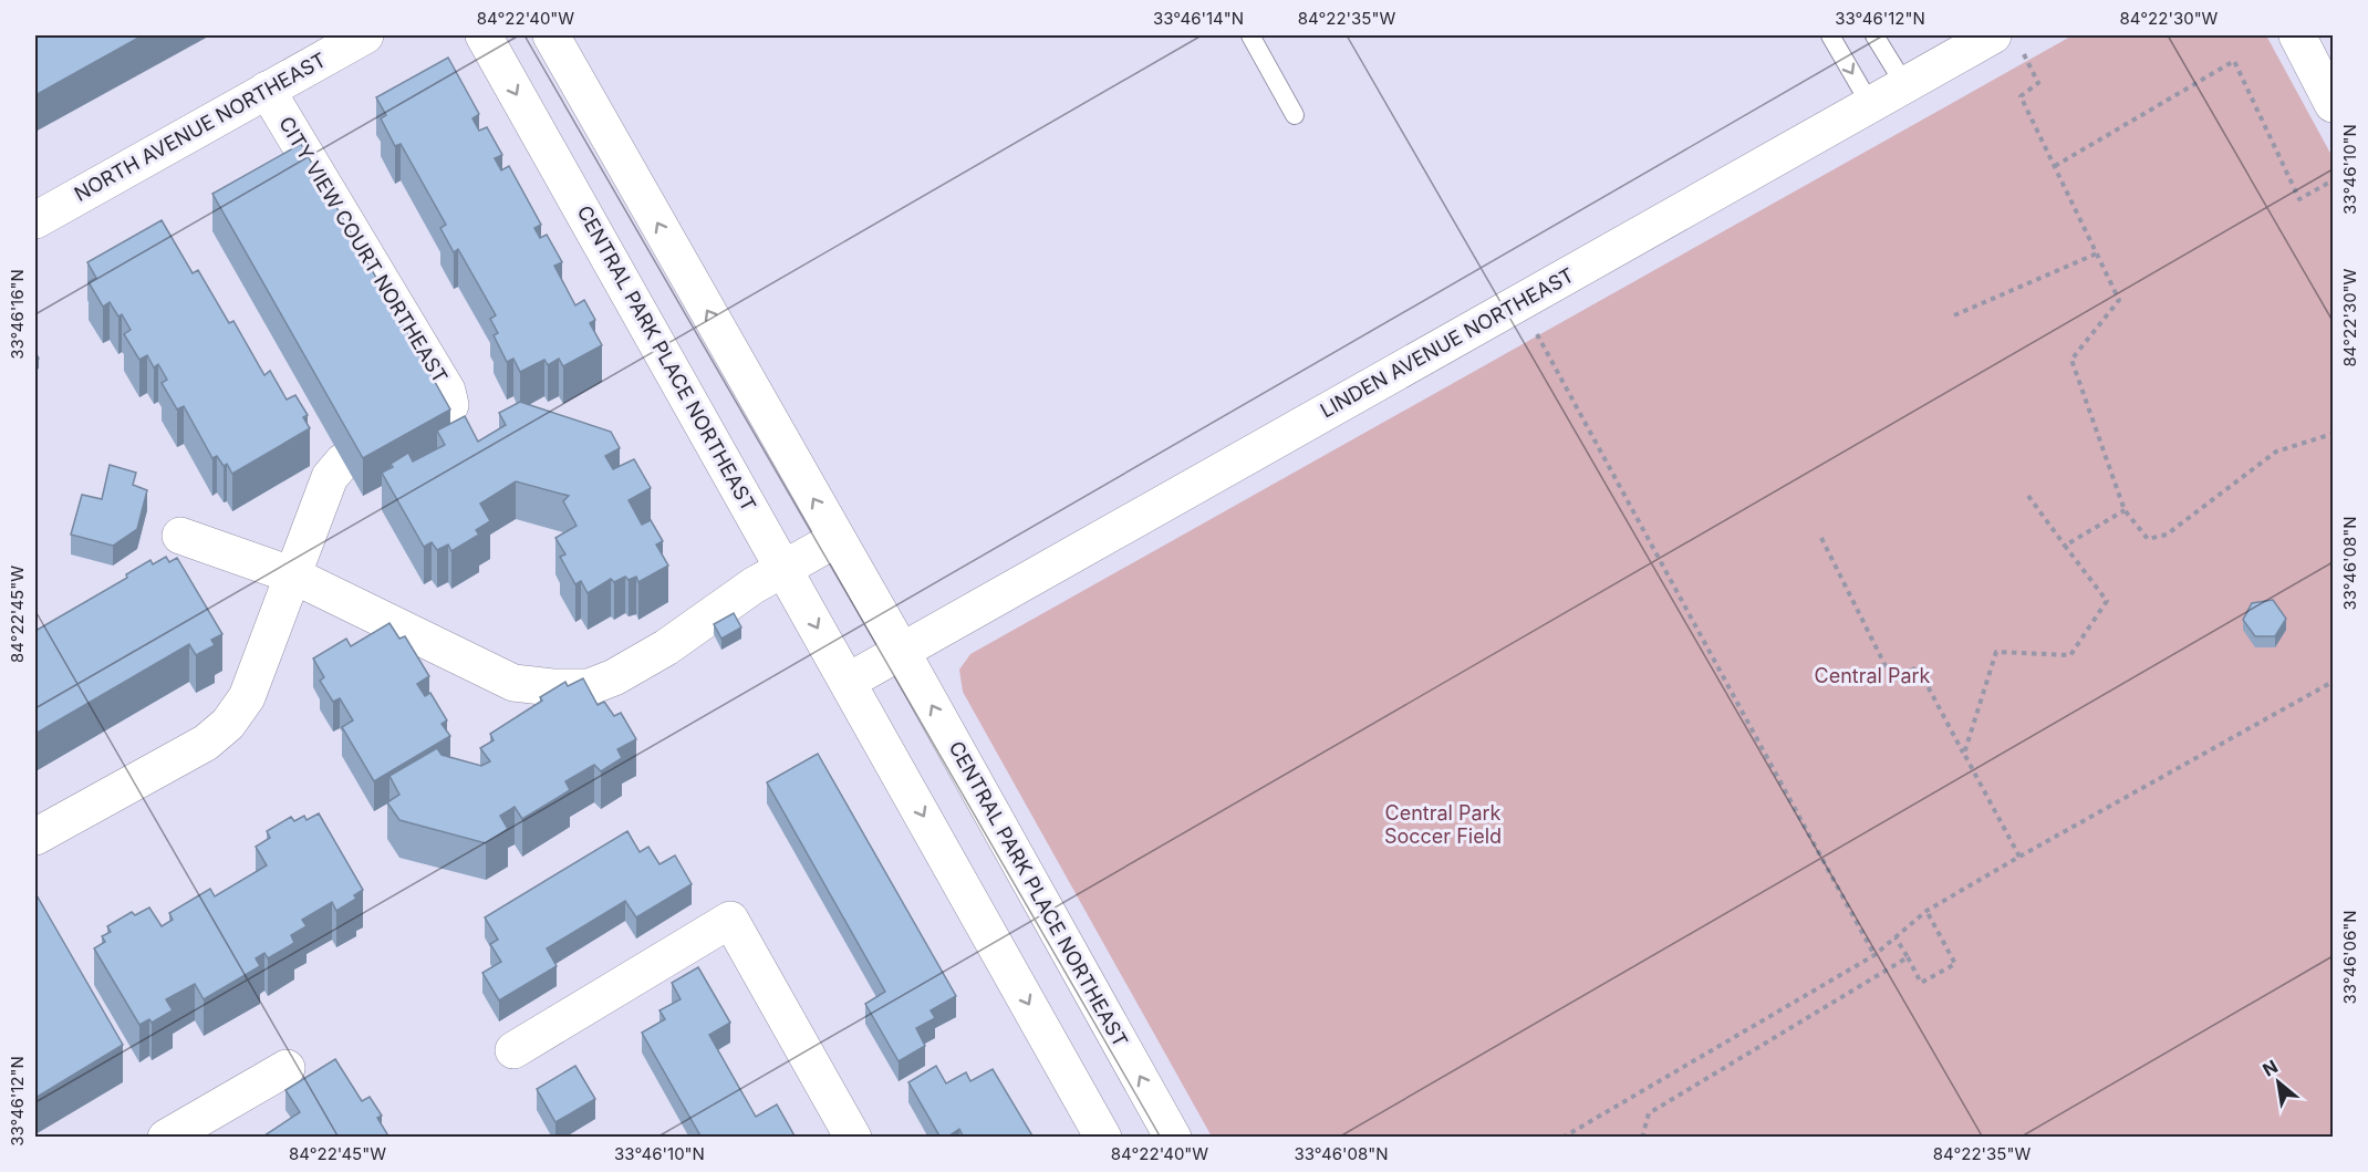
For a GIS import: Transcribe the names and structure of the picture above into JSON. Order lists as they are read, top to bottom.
{
  "streets": {
    "street": [
      "NORTH AVENUE NORTHEAST",
      "CITY VIEW COURT NORTHEAST",
      "LINDEN AVENUE NORTHEAST",
      "CENTRAL PARK PLACE NORTHEAST"
    ]
  },
  "crossings": [
    ["NORTH AVENUE NORTHEAST", "CITY VIEW COURT NORTHEAST"],
    ["LINDEN AVENUE NORTHEAST", "CENTRAL PARK PLACE NORTHEAST"]
  ],
  "parks": ["Central Park", "Central Park Soccer Field"],
  "north": "top left",
  "coordinates": [
    "84°22'40\"W",
    "33°46'14\"N",
    "84°22'35\"W",
    "33°46'12\"N",
    "84°22'30\"W",
    "33°46'10\"N",
    "33°46'16\"N",
    "33°46'08\"N",
    "84°22'45\"W",
    "33°46'06\"N"
  ]
}
